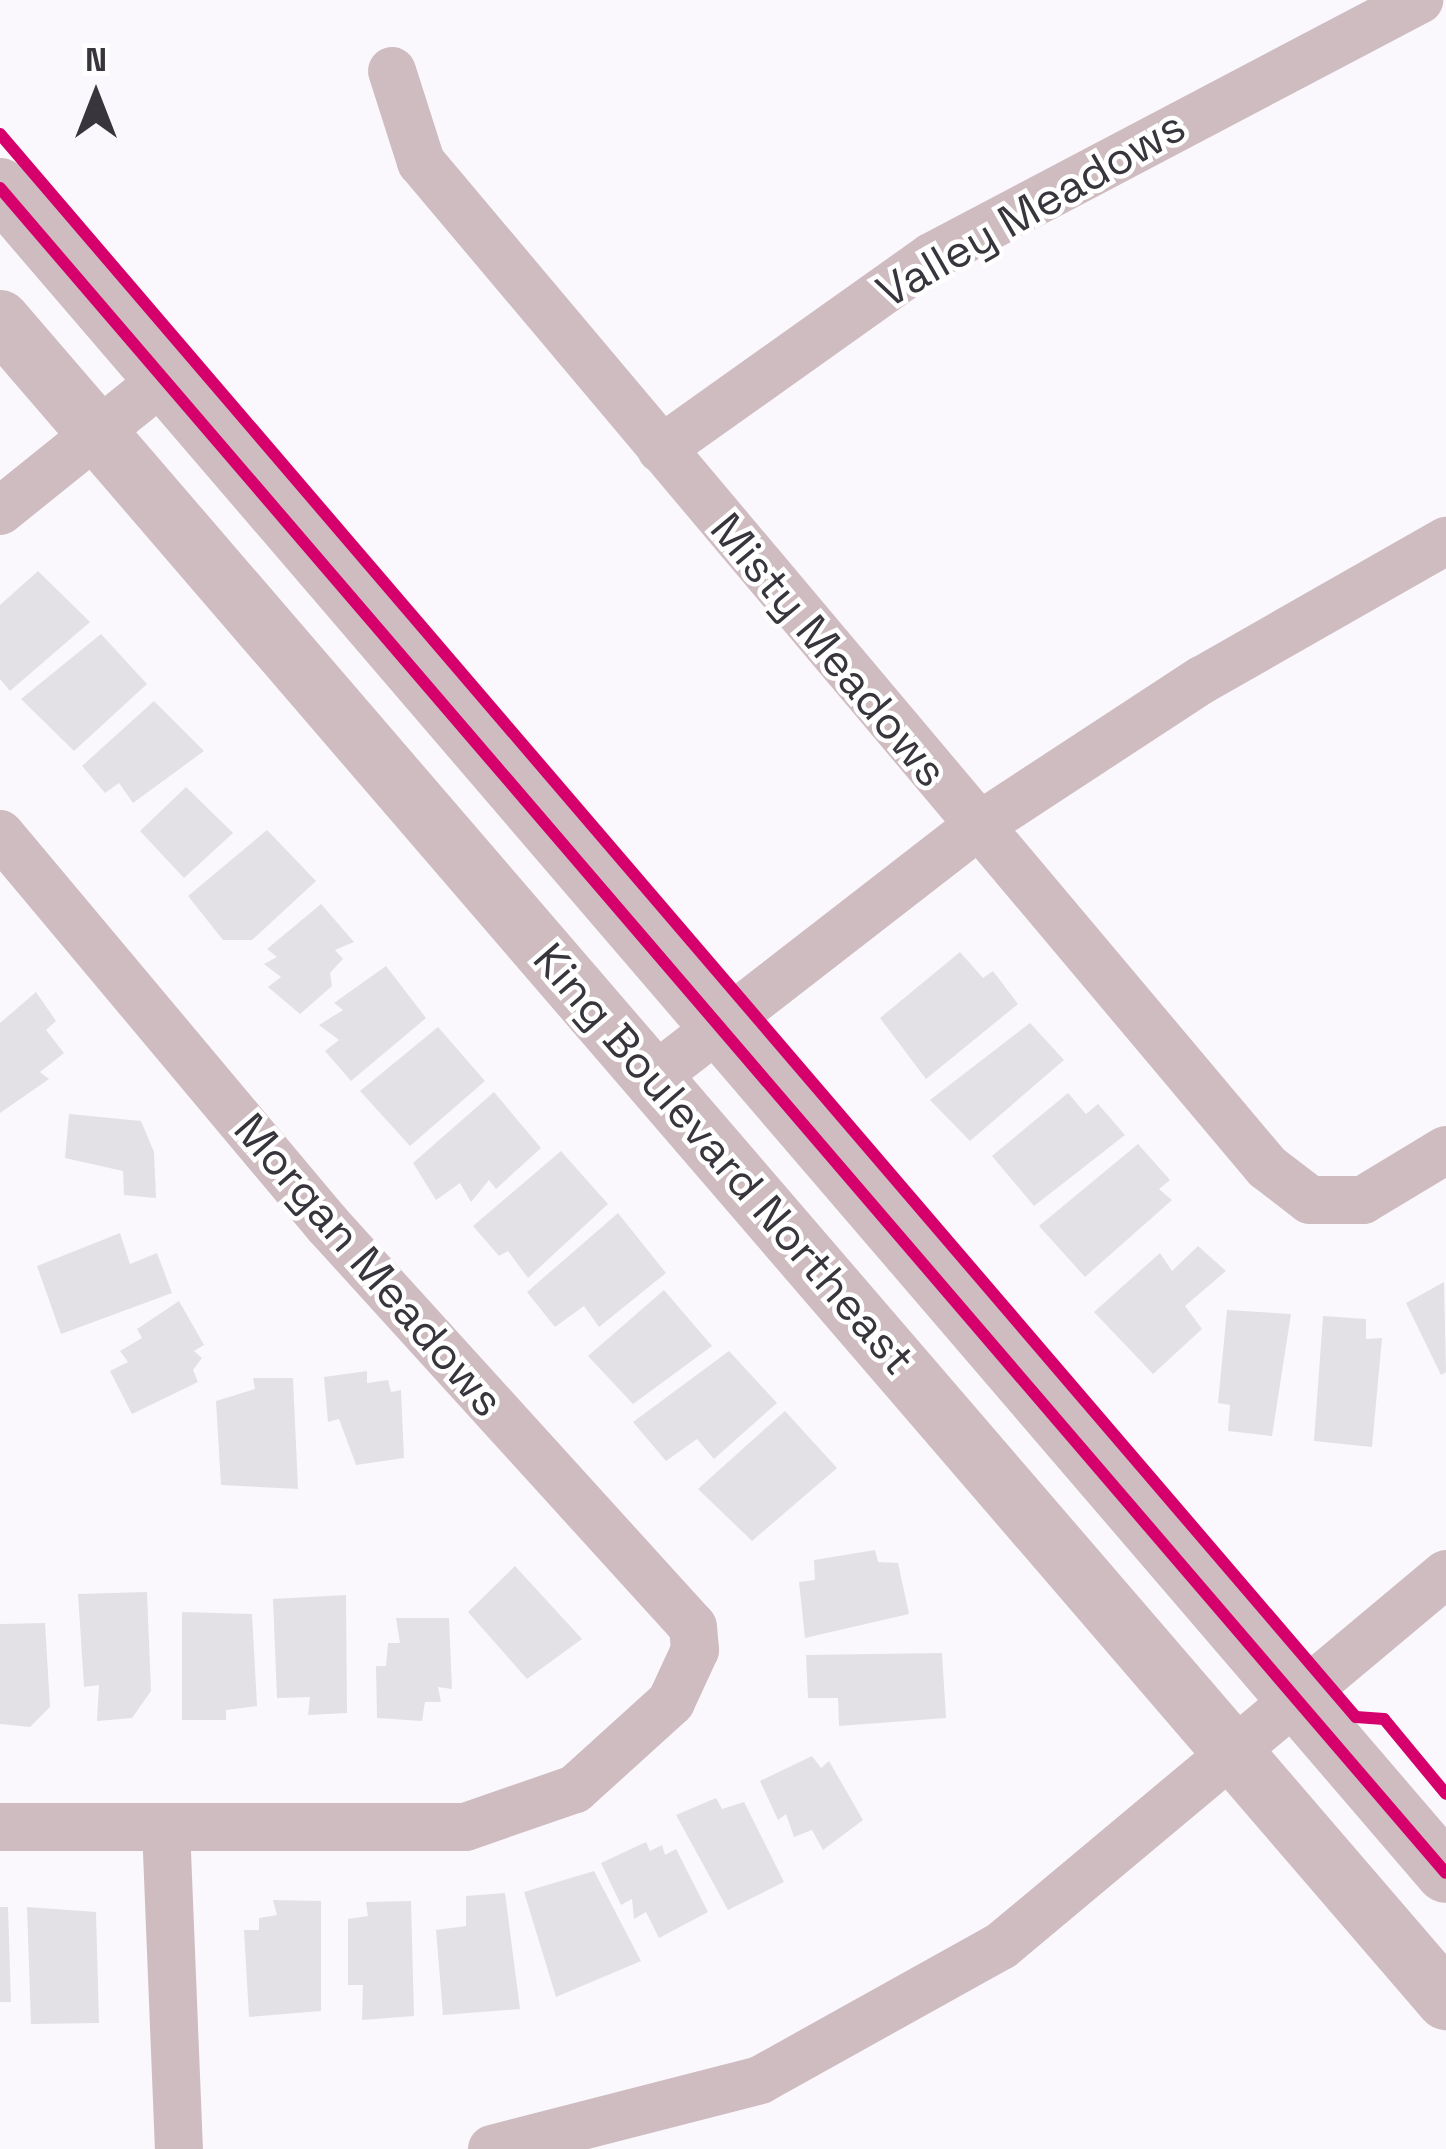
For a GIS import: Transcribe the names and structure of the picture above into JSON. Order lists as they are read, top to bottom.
{
  "streets": {
    "street": [
      "Valley Meadows",
      "Misty Meadows",
      "King Boulevard Northeast",
      "Morgan Meadows"
    ]
  },
  "crossings": [
    ["Valley Meadows", "Misty Meadows"]
  ],
  "north": "top"
}
